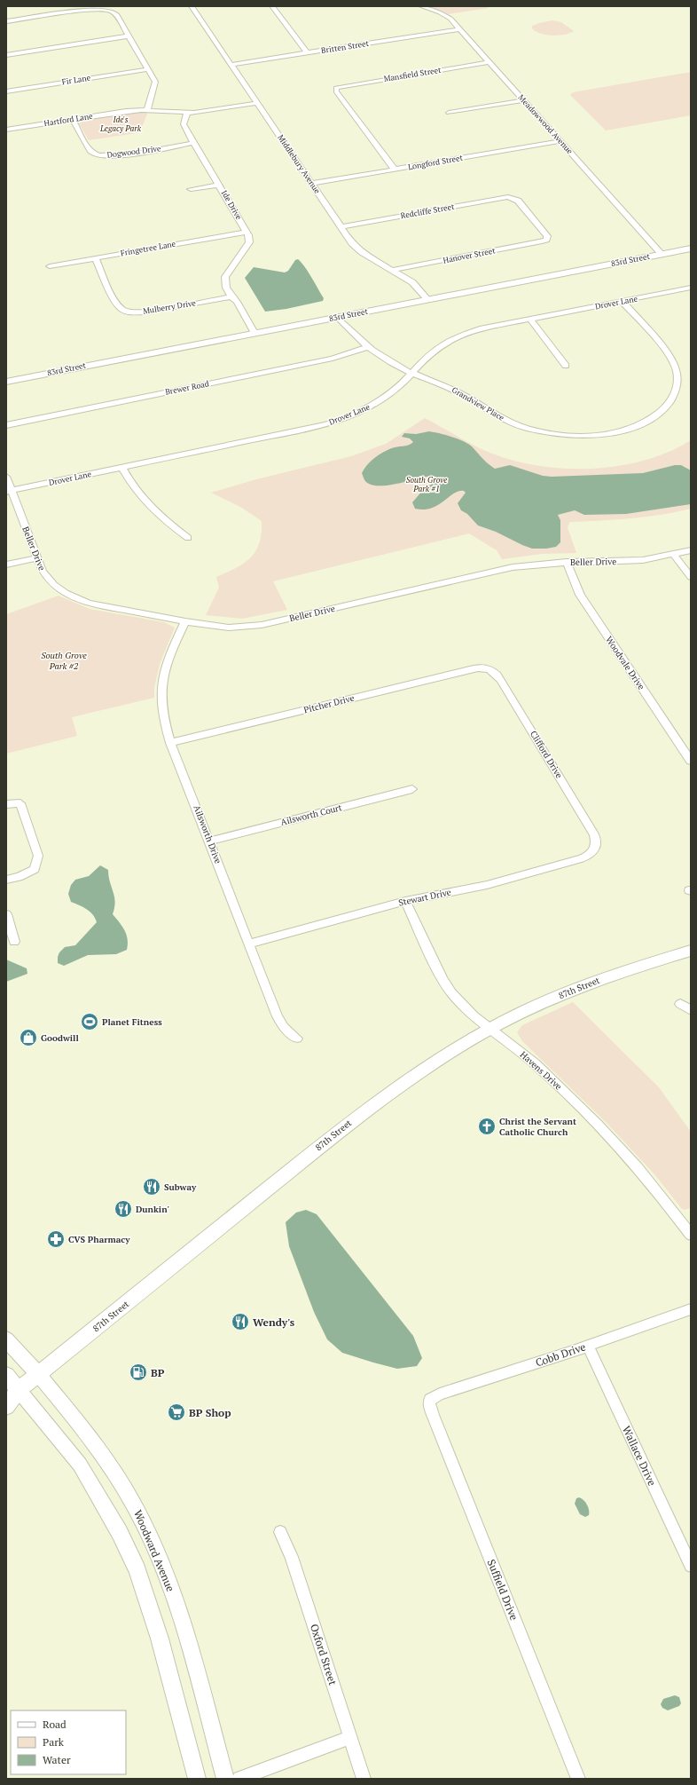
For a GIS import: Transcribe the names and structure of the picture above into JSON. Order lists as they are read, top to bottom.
{
  "streets": {
    "main road": ["83rd Street", "87th Street", "Woodward Avenue"],
    "street": [
      "Britten Street",
      "Mansfield Street",
      "Fir Lane",
      "Hartford Lane",
      "Meadowwood Avenue",
      "Dogwood Drive",
      "Longford Street",
      "Middlebury Avenue",
      "Ide Drive",
      "Redcliffe Street",
      "Fringetree Lane",
      "Hanover Street",
      "Drover Lane",
      "Mulberry Drive",
      "Brewer Road",
      "Grandview Place",
      "Beller Drive",
      "Woodvale Drive",
      "Pitcher Drive",
      "Clifford Drive",
      "Ailsworth Court",
      "Ailsworth Drive",
      "Stewart Drive",
      "Havens Drive",
      "Cobb Drive",
      "Wallace Drive",
      "Suffield Drive",
      "Oxford Street"
    ]
  },
  "crossings": [
    ["Britten Street", "Meadowwood Avenue"],
    ["Britten Street", "Middlebury Avenue"],
    ["Mansfield Street", "Meadowwood Avenue"],
    ["Mansfield Street", "Longford Street"],
    ["Hartford Lane", "Dogwood Drive"],
    ["Hartford Lane", "Middlebury Avenue"],
    ["Hartford Lane", "Ide Drive"],
    ["Meadowwood Avenue", "Longford Street"],
    ["Meadowwood Avenue", "83rd Street"],
    ["Dogwood Drive", "Ide Drive"],
    ["Longford Street", "Middlebury Avenue"],
    ["Middlebury Avenue", "Redcliffe Street"],
    ["Middlebury Avenue", "Hanover Street"],
    ["Middlebury Avenue", "83rd Street"],
    ["Ide Drive", "Fringetree Lane"],
    ["Redcliffe Street", "Hanover Street"],
    ["Fringetree Lane", "Mulberry Drive"],
    ["83rd Street", "Grandview Place"],
    ["Drover Lane", "Grandview Place"],
    ["Drover Lane", "Beller Drive"],
    ["Brewer Road", "Grandview Place"],
    ["Beller Drive", "Woodvale Drive"],
    ["Beller Drive", "Ailsworth Drive"],
    ["Pitcher Drive", "Clifford Drive"],
    ["Pitcher Drive", "Ailsworth Drive"],
    ["Clifford Drive", "Stewart Drive"],
    ["Ailsworth Court", "Ailsworth Drive"],
    ["Ailsworth Drive", "Stewart Drive"],
    ["Stewart Drive", "Havens Drive"],
    ["87th Street", "Havens Drive"],
    ["87th Street", "Woodward Avenue"],
    ["Cobb Drive", "Wallace Drive"],
    ["Cobb Drive", "Suffield Drive"]
  ],
  "parks": ["Ide's Legacy Park", "South Grove Park #1", "South Grove Park #2"],
  "places": {
    "sports": ["Planet Fitness"],
    "shop": ["Goodwill"],
    "church": ["Christ the Servant Catholic Church"],
    "restaurant": ["Subway", "Dunkin'", "Wendy's"],
    "pharmacy": ["CVS Pharmacy"],
    "fuel station": ["BP"],
    "supermarket": ["BP Shop"]
  },
  "legend": ["Road", "Park", "Water"]
}
